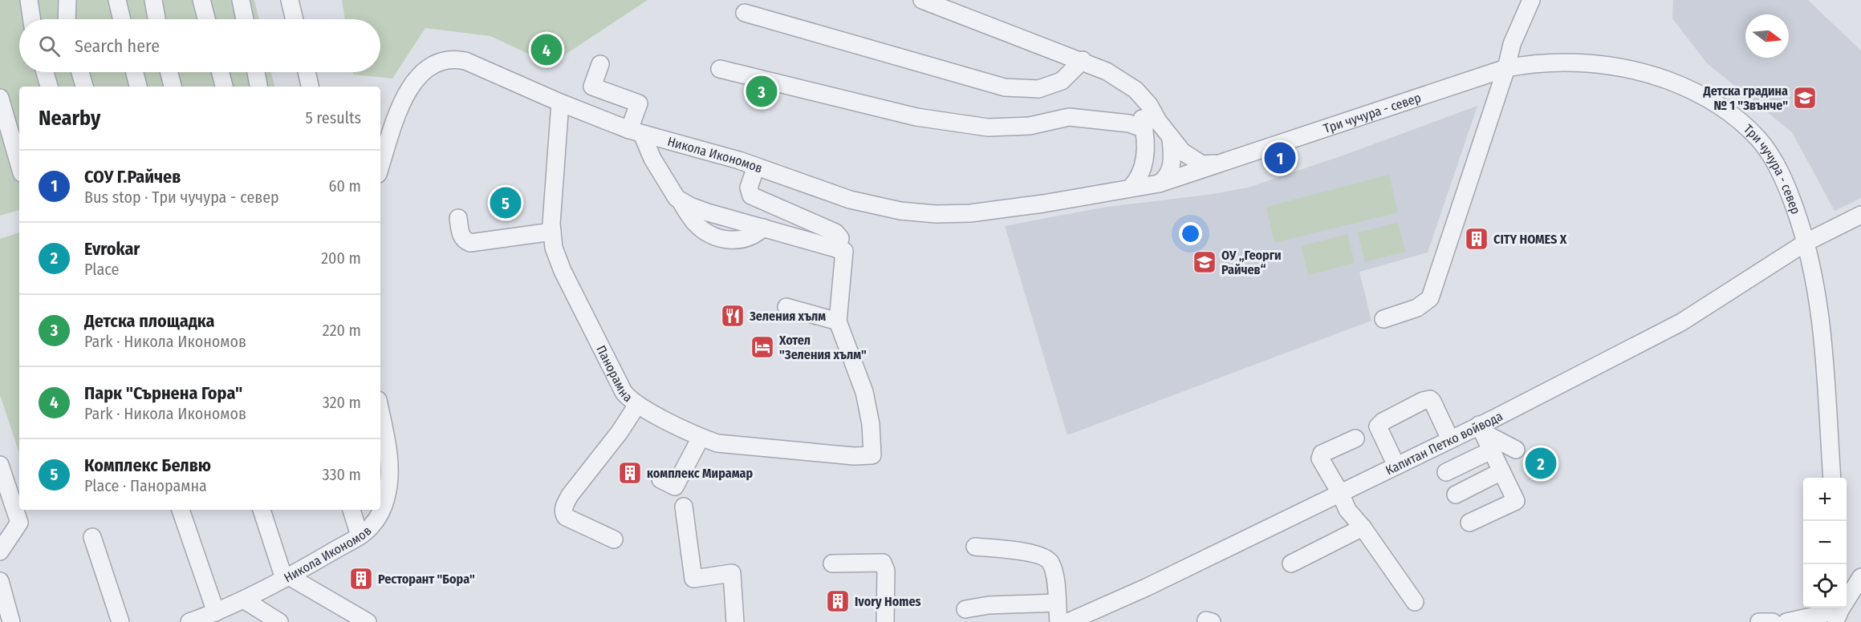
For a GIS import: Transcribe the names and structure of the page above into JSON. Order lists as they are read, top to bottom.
{
  "streets": {
    "street": [
      "Три чучура - север",
      "Никола Икономов",
      "Панорамна",
      "Капитан Петко войвода"
    ]
  },
  "crossings": [
    ["Три чучура - север", "Никола Икономов"],
    ["Три чучура - север", "Капитан Петко войвода"],
    ["Никола Икономов", "Панорамна"]
  ],
  "places": {
    "school or university": ["Детска градина № 1 \"Звънче\"", "ОУ „Георги Райчев“"],
    "building": [
      "CITY HOMES X",
      "комплекс Мирамар",
      "Ресторант \"Бора\"",
      "Ivory Homes"
    ],
    "restaurant": ["Зеления хълм"],
    "hotel": ["Хотел \"Зеления хълм\""]
  },
  "north": "right",
  "page": {
    "search": "Search here",
    "pins": [
      "4",
      "3",
      "1",
      "5",
      "2"
    ],
    "heading": ["Nearby", "5 results"],
    "list": [
      {
        "mark": "1",
        "name": "СОУ Г.Райчев",
        "note": "Bus stop · Три чучура - север",
        "value": "60 m"
      },
      {
        "mark": "2",
        "name": "Evrokar",
        "note": "Place",
        "value": "200 m"
      },
      {
        "mark": "3",
        "name": "Детска площадка",
        "note": "Park · Никола Икономов",
        "value": "220 m"
      },
      {
        "mark": "4",
        "name": "Парк \"Сърнена Гора\"",
        "note": "Park · Никола Икономов",
        "value": "320 m"
      },
      {
        "mark": "5",
        "name": "Комплекс Белвю",
        "note": "Place · Панорамна",
        "value": "330 m"
      }
    ],
    "map_buttons": ["+", "−"]
  }
}
